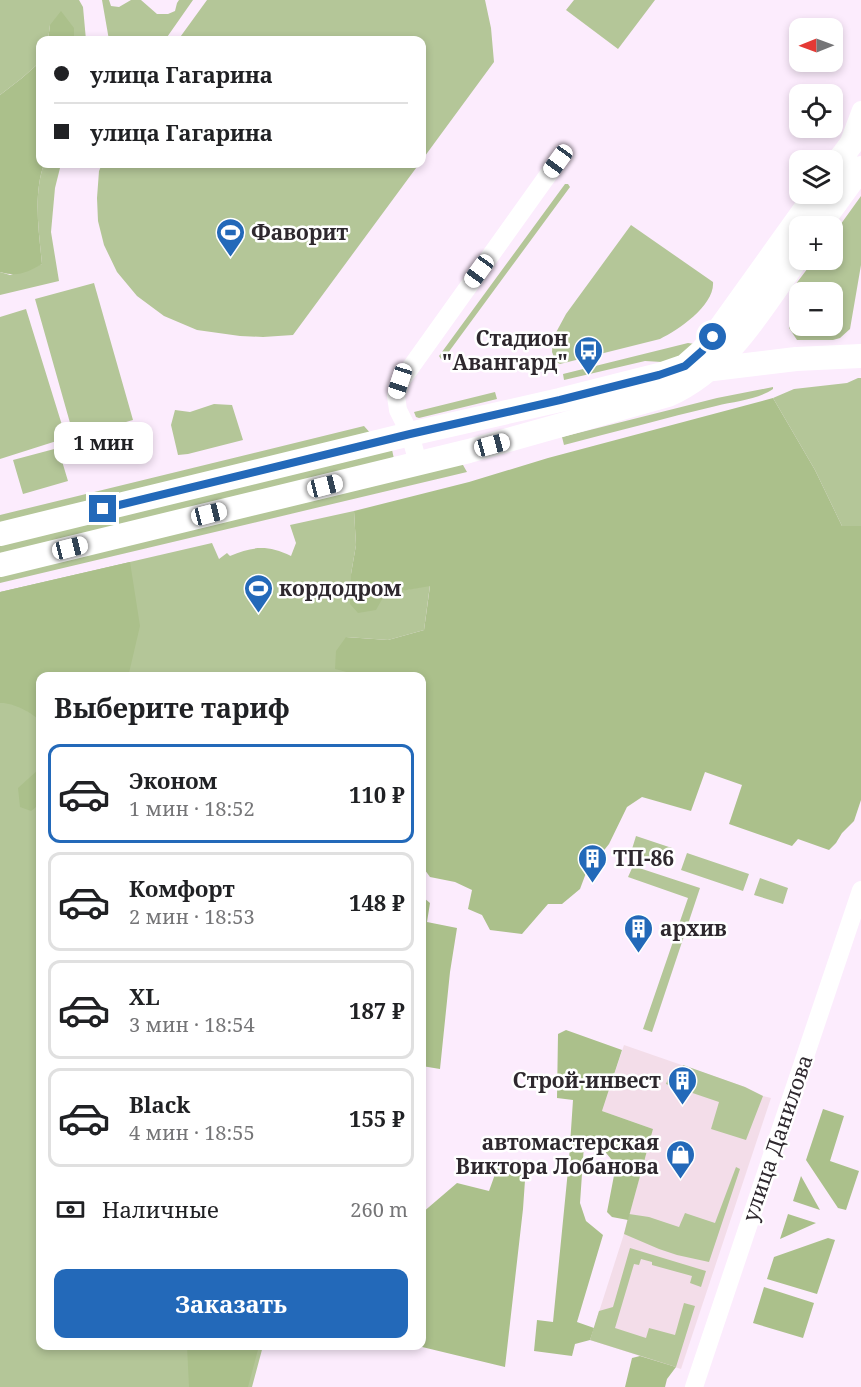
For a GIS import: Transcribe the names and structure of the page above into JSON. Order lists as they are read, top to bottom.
{
  "streets": {
    "street": ["улица Данилова"]
  },
  "places": {
    "sports": ["Фаворит", "кордодром"],
    "bus stop": ["Стадион \"Авангард\""],
    "building": ["ТП-86", "архив", "Строй-инвест"],
    "shop": ["автомастерская Виктора Лобанова"]
  },
  "north": "left",
  "page": {
    "map_buttons": ["+", "−"],
    "banner": ["улица Гагарина", "улица Гагарина"],
    "bubble": "1 мин",
    "heading": "Выберите тариф",
    "list": [
      {
        "name": "Эконом",
        "note": "1 мин · 18:52",
        "value": "110 ₽"
      },
      {
        "name": "Комфорт",
        "note": "2 мин · 18:53",
        "value": "148 ₽"
      },
      {
        "name": "XL",
        "note": "3 мин · 18:54",
        "value": "187 ₽"
      },
      {
        "name": "Black",
        "note": "4 мин · 18:55",
        "value": "155 ₽"
      }
    ],
    "pay": ["Наличные", "260 m"],
    "buttons": "Заказать"
  }
}
